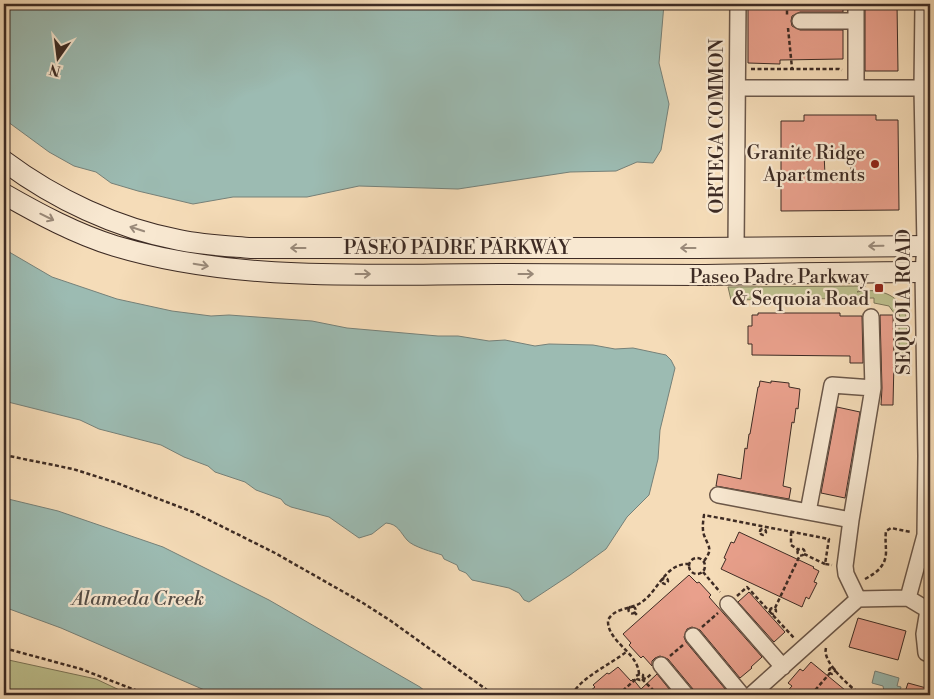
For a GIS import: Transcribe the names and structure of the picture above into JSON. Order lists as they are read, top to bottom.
{
  "streets": {
    "main road": ["PASEO PADRE PARKWAY"],
    "street": ["ORTEGA COMMON", "SEQUOIA ROAD"]
  },
  "crossings": [
    ["ORTEGA COMMON", "PASEO PADRE PARKWAY"],
    ["PASEO PADRE PARKWAY", "SEQUOIA ROAD"]
  ],
  "water": ["Alameda Creek"],
  "places": {
    "other": ["Granite Ridge Apartments"],
    "transit": ["Paseo Padre Parkway & Sequoia Road"]
  },
  "north": "bottom"
}
